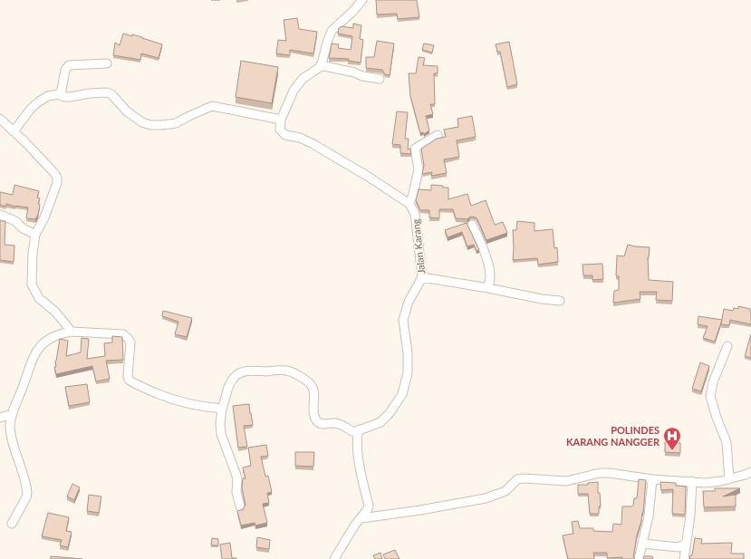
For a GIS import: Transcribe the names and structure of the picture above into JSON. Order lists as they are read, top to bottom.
{
  "streets": {
    "street": ["Jalan Karang"]
  },
  "places": {
    "hospital": ["POLINDES KARANG NANGGER"]
  }
}
